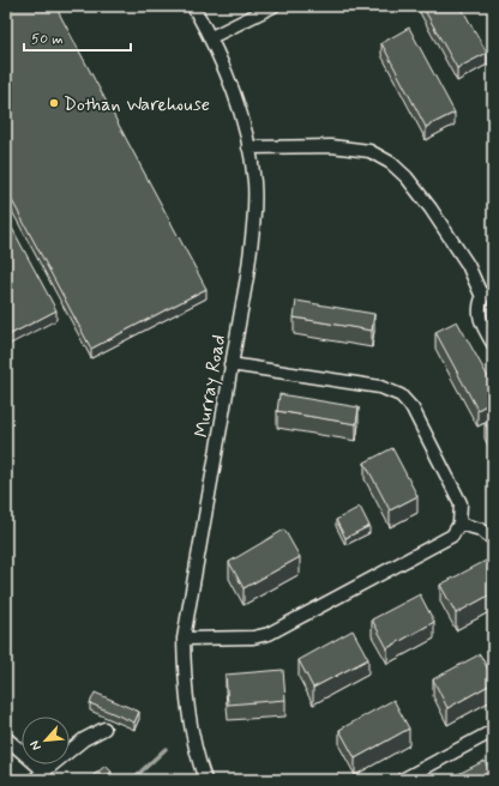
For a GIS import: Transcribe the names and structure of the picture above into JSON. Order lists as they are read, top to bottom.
{
  "streets": {
    "street": ["Murray Road"]
  },
  "places": ["Dothan Warehouse"],
  "scale_bar": "50 m",
  "north": "bottom left"
}
